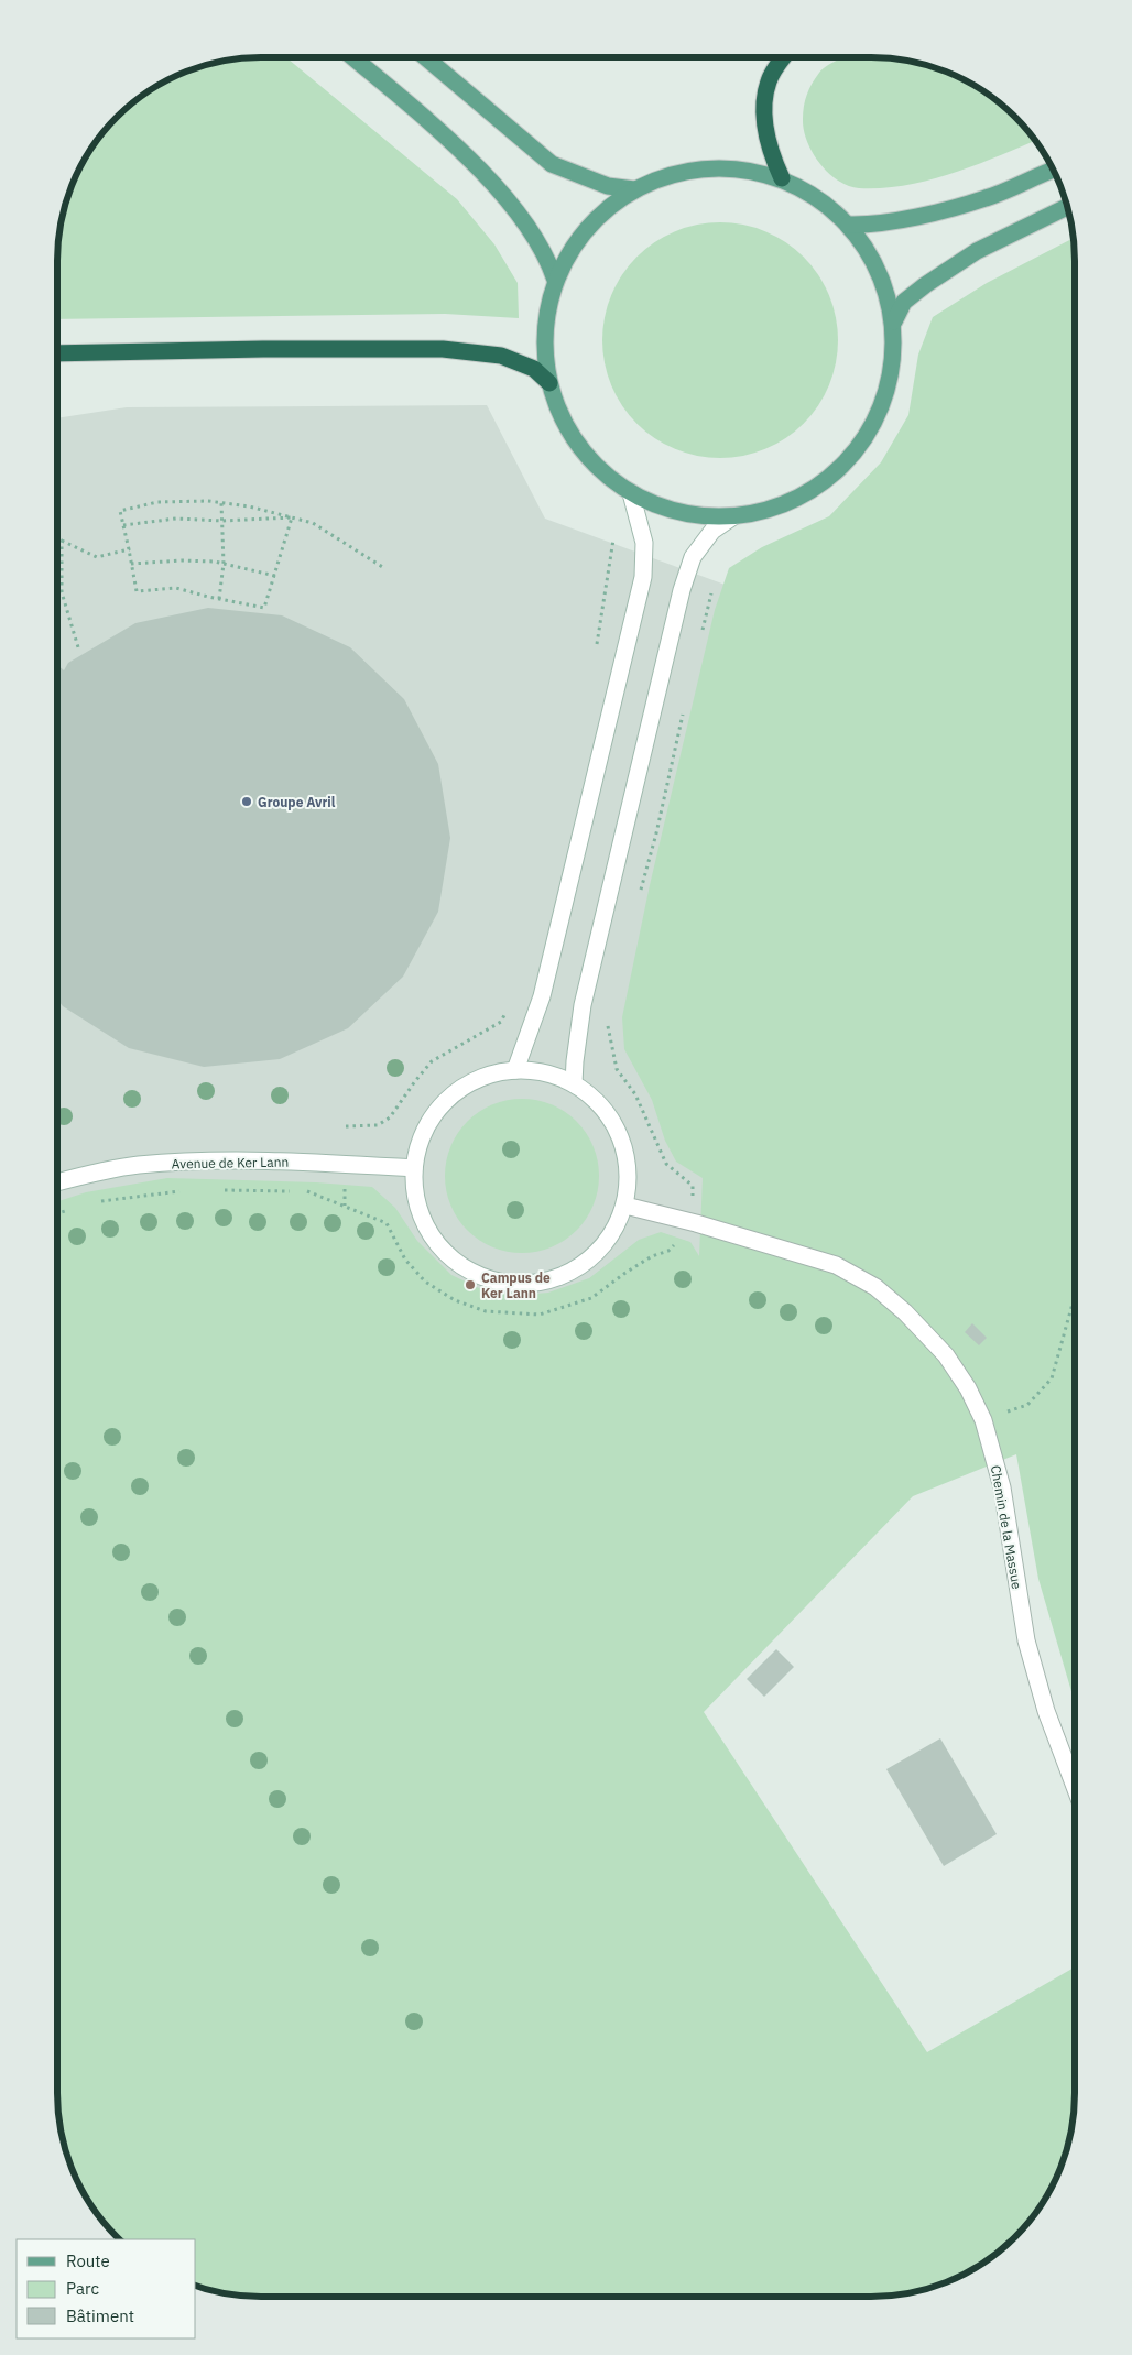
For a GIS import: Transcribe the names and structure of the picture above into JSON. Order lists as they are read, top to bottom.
{
  "streets": {
    "street": ["Avenue de Ker Lann", "Chemin de la Massue"]
  },
  "places": ["Groupe Avril", "Campus de Ker Lann"],
  "legend": ["Route", "Parc", "Bâtiment"]
}
